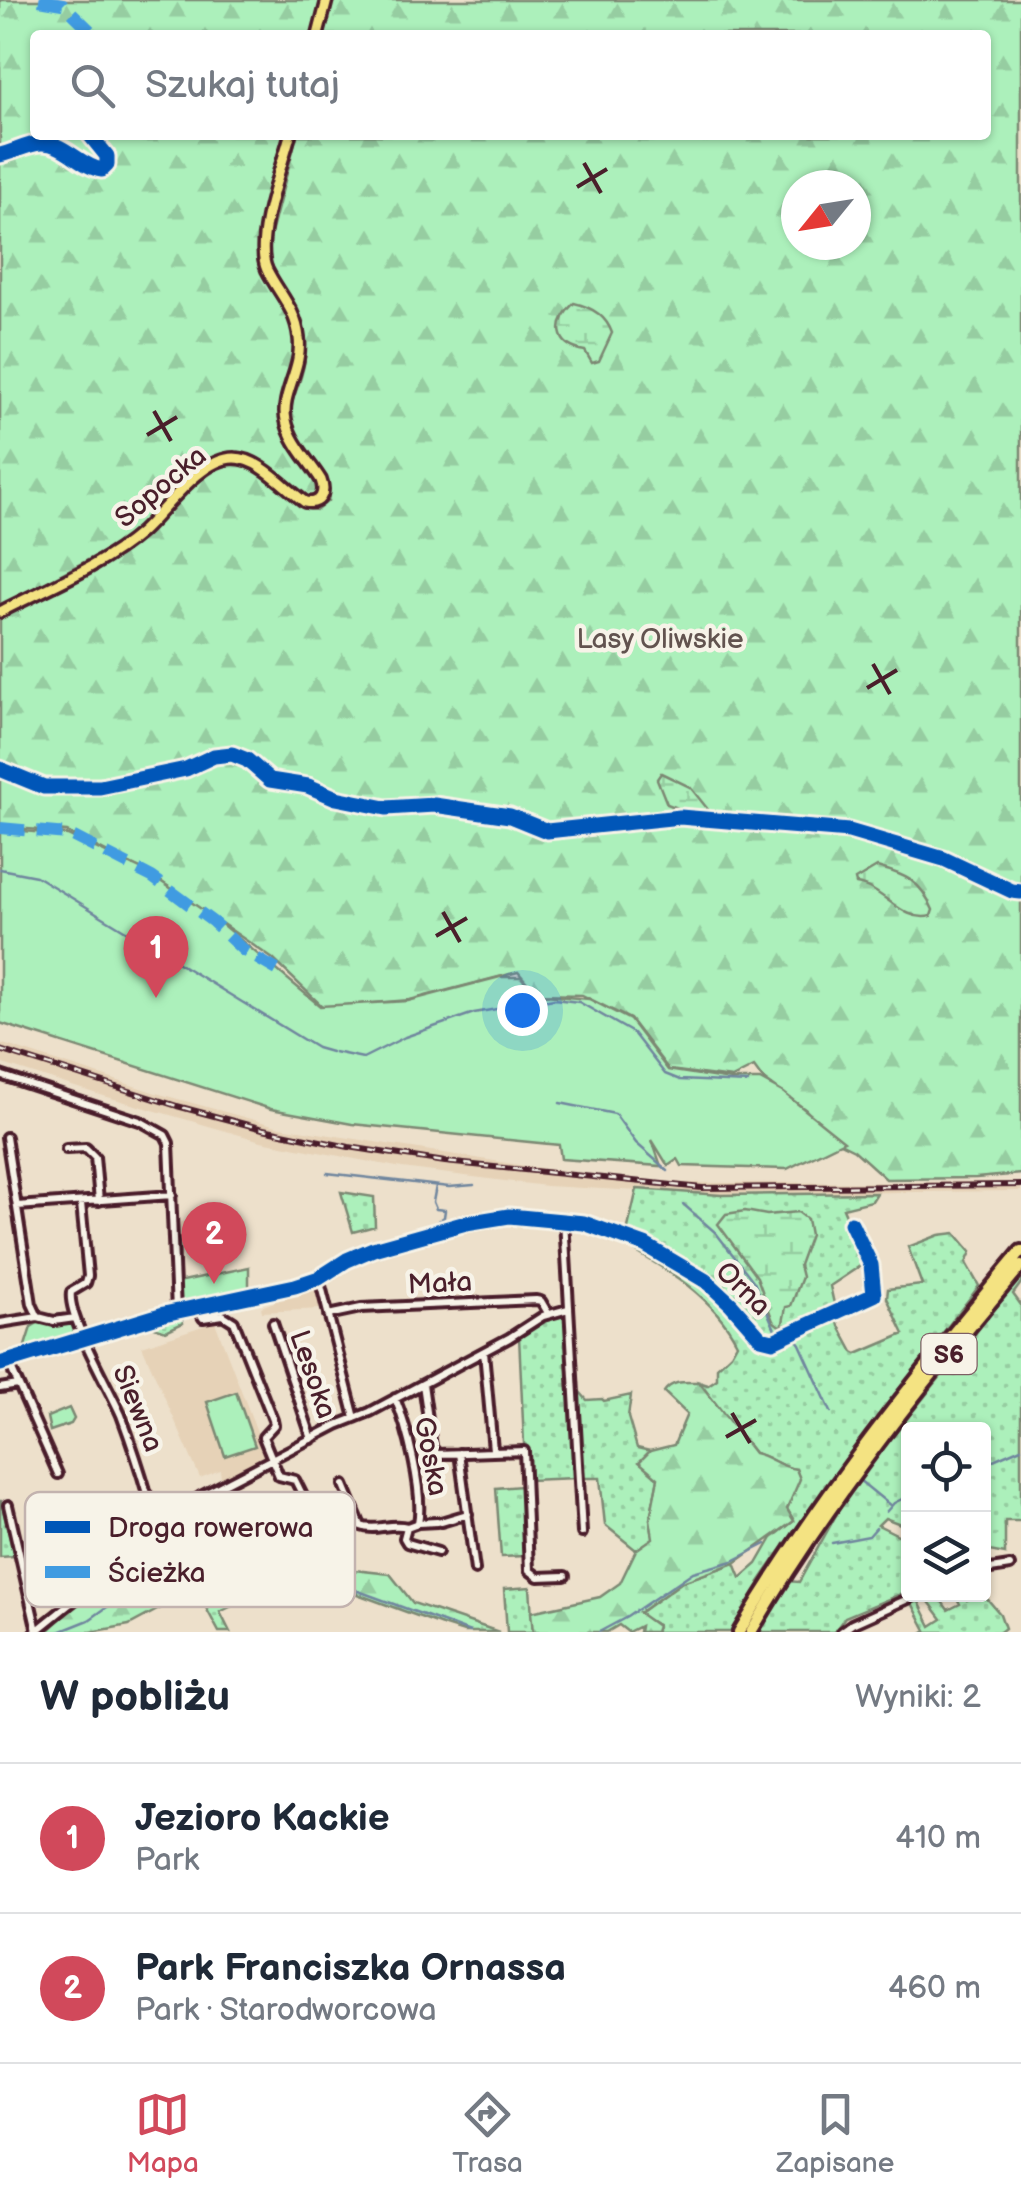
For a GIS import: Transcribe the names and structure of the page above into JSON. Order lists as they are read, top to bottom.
{
  "streets": {
    "highway": ["S6"],
    "main road": ["Sopocka"],
    "street": [
      "Mała",
      "Orna",
      "Lesoka",
      "Siewna",
      "Goska"
    ]
  },
  "parks": ["Lasy Oliwskie"],
  "legend": ["Droga rowerowa", "Ścieżka"],
  "north": "bottom left",
  "page": {
    "search": "Szukaj tutaj",
    "pins": ["1", "2"],
    "heading": ["W pobliżu", "Wyniki: 2"],
    "list": [
      {
        "mark": "1",
        "name": "Jezioro Kackie",
        "note": "Park",
        "value": "410 m"
      },
      {
        "mark": "2",
        "name": "Park Franciszka Ornassa",
        "note": "Park · Starodworcowa",
        "value": "460 m"
      }
    ],
    "nav": ["Mapa", "Trasa", "Zapisane"]
  }
}
